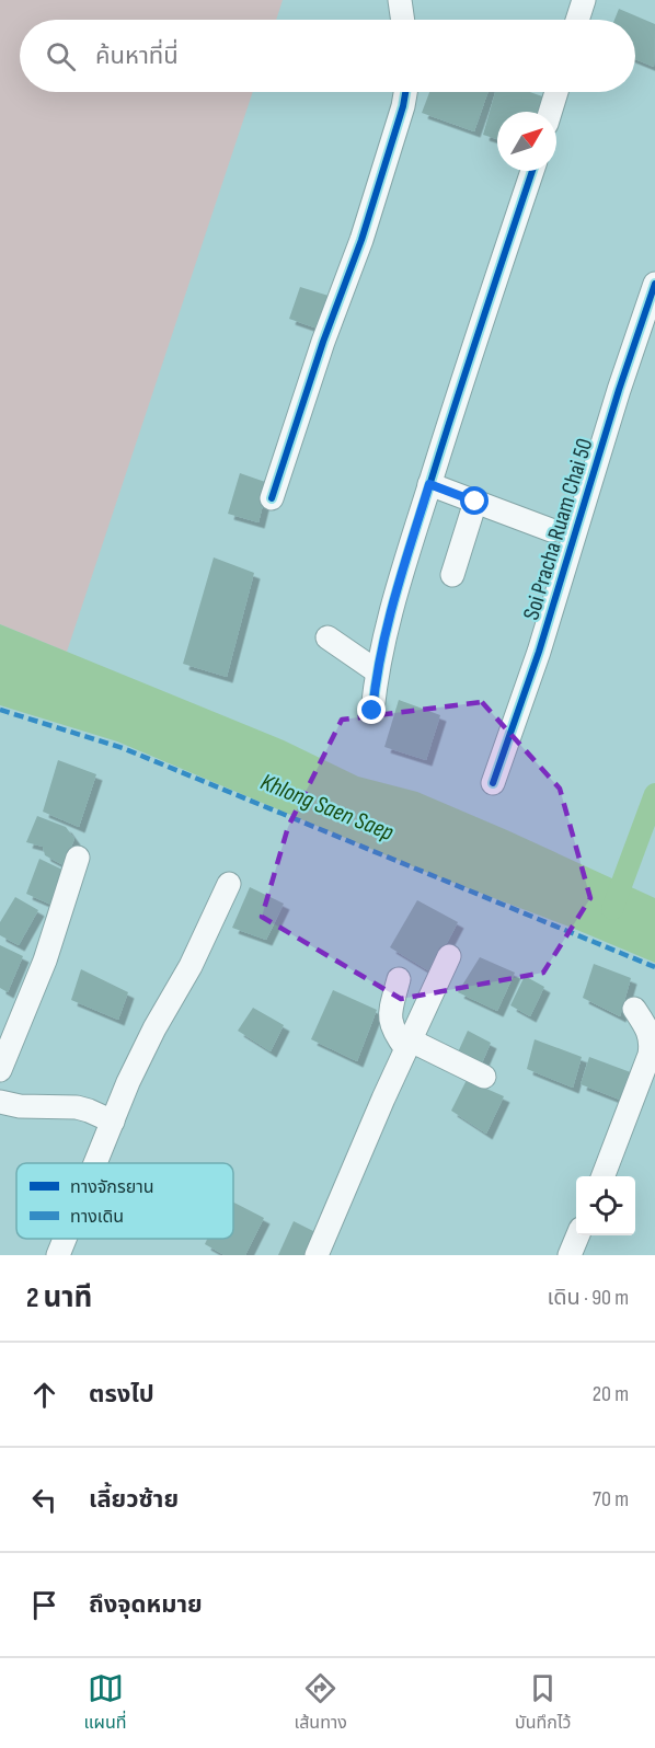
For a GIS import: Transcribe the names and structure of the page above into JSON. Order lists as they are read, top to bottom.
{
  "streets": {
    "street": ["Soi Pracha Ruam Chai 50"]
  },
  "water": ["Khlong Saen Saep"],
  "legend": ["ทางจักรยาน", "ทางเดิน"],
  "north": "top right",
  "page": {
    "search": "ค้นหาที่นี่",
    "heading": ["2 นาที", "เดิน · 90 m"],
    "list": [
      ["ตรงไป", "20 m"],
      ["เลี้ยวซ้าย", "70 m"],
      "ถึงจุดหมาย"
    ],
    "nav": ["แผนที่", "เส้นทาง", "บันทึกไว้"]
  }
}
